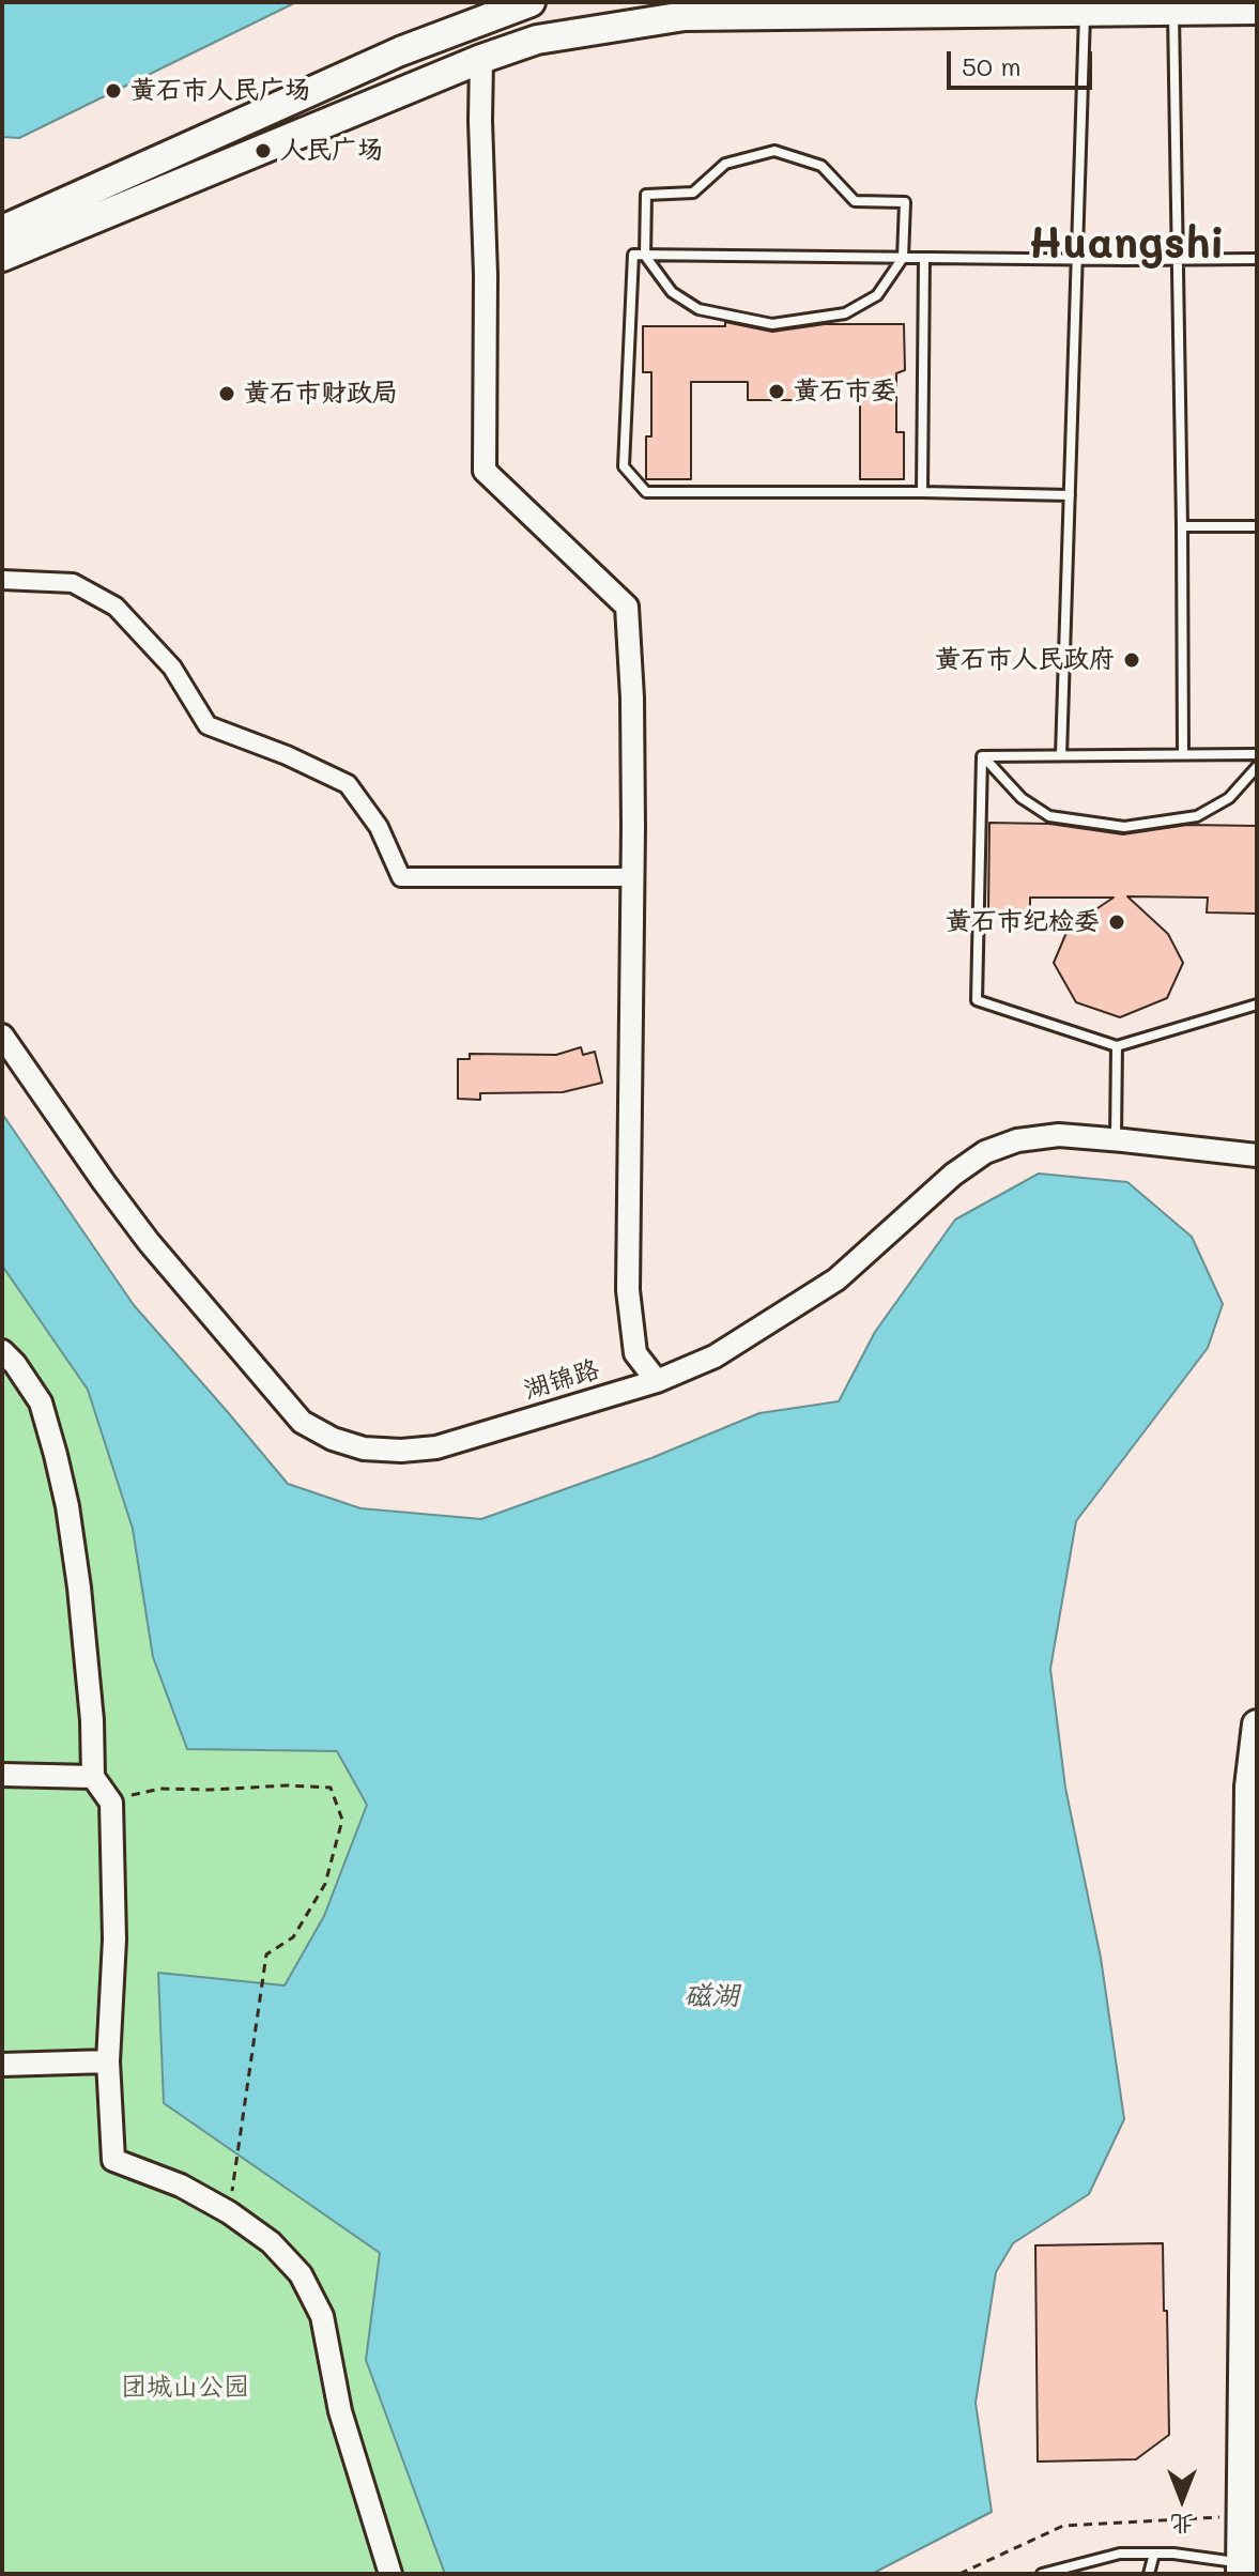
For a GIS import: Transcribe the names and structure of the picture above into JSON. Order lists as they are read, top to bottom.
{
  "streets": {
    "street": ["湖锦路"]
  },
  "districts": ["Huangshi"],
  "water": ["磁湖"],
  "parks": ["团城山公园"],
  "places": [
    "黄石市人民广场",
    "人民广场",
    "黄石市委",
    "黄石市财政局",
    "黄石市人民政府",
    "黄石市纪检委"
  ],
  "scale_bar": "50 m",
  "north": "bottom"
}
